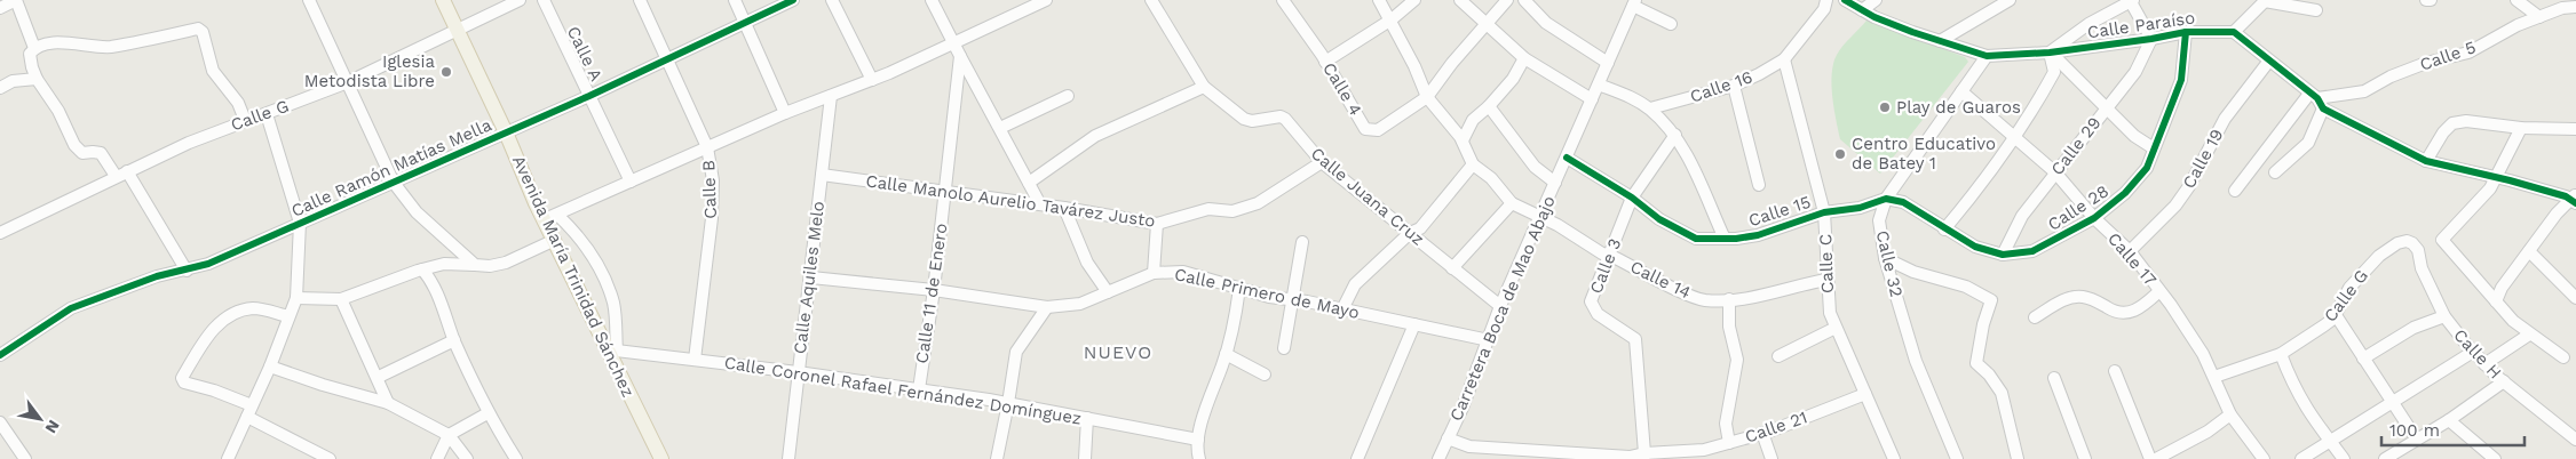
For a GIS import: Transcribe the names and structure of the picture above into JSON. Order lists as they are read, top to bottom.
{
  "streets": {
    "main road": ["Avenida María Trinidad Sánchez"],
    "street": [
      "Calle Paraíso",
      "Calle A",
      "Calle 5",
      "Calle 16",
      "Calle 4",
      "Calle G",
      "Calle 29",
      "Calle 19",
      "Calle Ramón Matías Mella",
      "Calle B",
      "Calle Juana Cruz",
      "Calle Manolo Aurelio Tavárez Justo",
      "Calle 28",
      "Calle 15",
      "Calle 17",
      "Calle C",
      "Calle 32",
      "Calle 3",
      "Calle Aquiles Melo",
      "Calle 14",
      "Calle 11 de Enero",
      "Calle Primero de Mayo",
      "Carretera Boca de Mao Abajo",
      "Calle H",
      "Calle Coronel Rafael Fernández Domínguez",
      "Calle 21"
    ]
  },
  "crossings": [
    ["Calle Paraíso", "Calle 29"],
    ["Calle Paraíso", "Calle 28"],
    ["Calle Paraíso", "Calle 32"],
    ["Calle A", "Calle Ramón Matías Mella"],
    ["Calle 16", "Calle C"],
    ["Calle G", "Calle 17"],
    ["Calle G", "Avenida María Trinidad Sánchez"],
    ["Calle G", "Calle H"],
    ["Calle 29", "Calle 28"],
    ["Calle 29", "Calle 17"],
    ["Calle 19", "Calle 17"],
    ["Calle Ramón Matías Mella", "Calle B"],
    ["Calle Ramón Matías Mella", "Avenida María Trinidad Sánchez"],
    ["Calle B", "Calle Coronel Rafael Fernández Domínguez"],
    ["Calle Juana Cruz", "Calle Manolo Aurelio Tavárez Justo"],
    ["Calle Juana Cruz", "Carretera Boca de Mao Abajo"],
    ["Calle Manolo Aurelio Tavárez Justo", "Calle Aquiles Melo"],
    ["Calle Manolo Aurelio Tavárez Justo", "Calle 11 de Enero"],
    ["Calle 28", "Calle 15"],
    ["Calle 28", "Calle 17"],
    ["Calle 28", "Calle 32"],
    ["Calle 15", "Calle C"],
    ["Calle 15", "Calle 32"],
    ["Calle 15", "Calle 3"],
    ["Calle 15", "Carretera Boca de Mao Abajo"],
    ["Calle 17", "Calle 32"],
    ["Calle C", "Calle 14"],
    ["Calle C", "Calle 21"],
    ["Calle 3", "Calle 14"],
    ["Calle 3", "Calle 21"],
    ["Avenida María Trinidad Sánchez", "Calle Coronel Rafael Fernández Domínguez"],
    ["Calle Aquiles Melo", "Calle Primero de Mayo"],
    ["Calle Aquiles Melo", "Calle Coronel Rafael Fernández Domínguez"],
    ["Calle 14", "Carretera Boca de Mao Abajo"],
    ["Calle 11 de Enero", "Calle Primero de Mayo"],
    ["Calle 11 de Enero", "Calle Coronel Rafael Fernández Domínguez"],
    ["Calle Primero de Mayo", "Carretera Boca de Mao Abajo"],
    ["Carretera Boca de Mao Abajo", "Calle 21"]
  ],
  "districts": ["NUEVO"],
  "places": ["Iglesia Metodista Libre", "Play de Guaros", "Centro Educativo de Batey 1"],
  "scale_bar": "100 m",
  "north": "bottom right"
}
